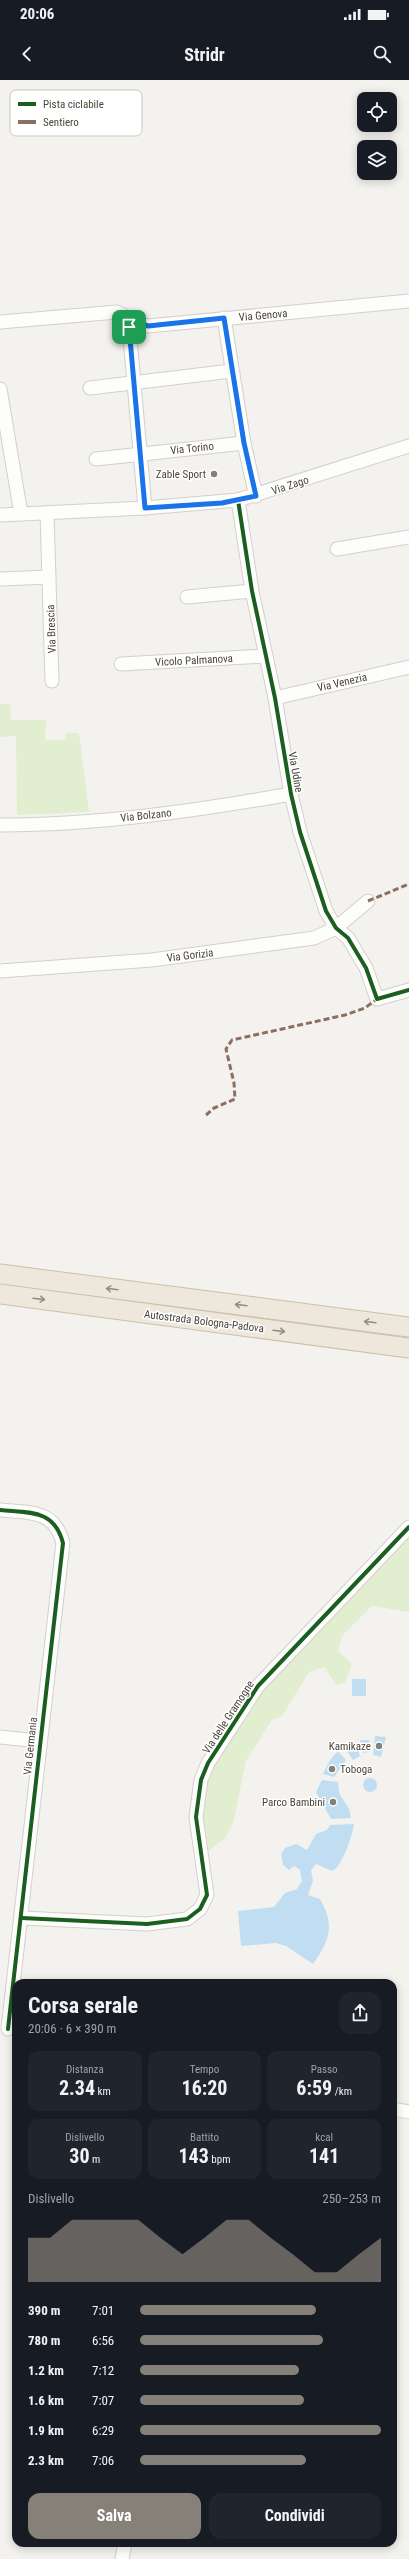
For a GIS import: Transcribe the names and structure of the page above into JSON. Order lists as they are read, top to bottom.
{
  "streets": {
    "highway": ["Autostrada Bologna-Padova"],
    "street": [
      "Via Genova",
      "Via Torino",
      "Via Zago",
      "Via Brescia",
      "Vicolo Palmanova",
      "Via Venezia",
      "Via Udine",
      "Via Bolzano",
      "Via Gorizia",
      "Via delle Gramogne",
      "Via Germania"
    ]
  },
  "crossings": [
    ["Via Zago", "Via Brescia"],
    ["Via Zago", "Via Udine"],
    ["Vicolo Palmanova", "Via Udine"],
    ["Via Venezia", "Via Udine"],
    ["Via Udine", "Via Bolzano"],
    ["Via Udine", "Via Gorizia"],
    ["Via delle Gramogne", "Via Germania"]
  ],
  "places": [
    "Zable Sport",
    "Kamikaze",
    "Toboga",
    "Parco Bambini"
  ],
  "legend": ["Pista ciclabile", "Sentiero"],
  "page": {
    "status": "20:06",
    "header": "Stridr",
    "heading": ["Corsa serale", "20:06 · 6 × 390 m"],
    "stats": [
      ["Distanza", "2.34 km"],
      ["Tempo", "16:20"],
      ["Passo", "6:59 /km"],
      ["Dislivello", "30 m"],
      ["Battito", "143 bpm"],
      ["kcal", "141"]
    ],
    "chart": ["Dislivello", "250–253 m"],
    "list": [
      {
        "name": "390 m",
        "note": "7:01"
      },
      {
        "name": "780 m",
        "note": "6:56"
      },
      {
        "name": "1.2 km",
        "note": "7:12"
      },
      {
        "name": "1.6 km",
        "note": "7:07"
      },
      {
        "name": "1.9 km",
        "note": "6:29"
      },
      {
        "name": "2.3 km",
        "note": "7:06"
      }
    ],
    "buttons": ["Salva", "Condividi"]
  }
}
